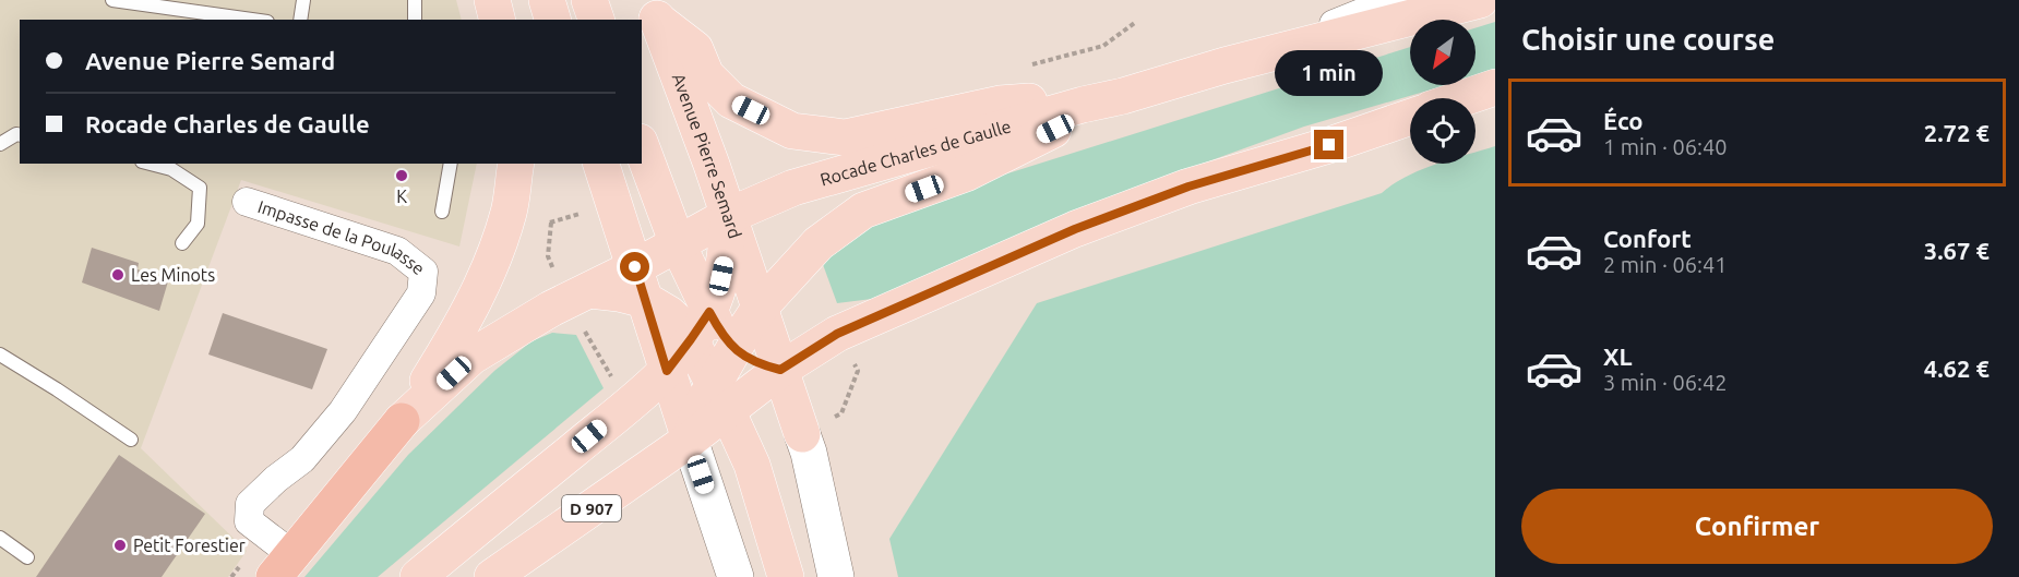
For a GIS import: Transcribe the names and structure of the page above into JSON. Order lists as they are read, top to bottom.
{
  "streets": {
    "main road": ["Rocade Charles de Gaulle", "Avenue Pierre Semard", "D 907"],
    "street": ["Impasse de la Poulasse"]
  },
  "crossings": [
    ["Rocade Charles de Gaulle", "Avenue Pierre Semard"],
    ["Avenue Pierre Semard", "D 907"]
  ],
  "places": ["K", "Les Minots", "Petit Forestier"],
  "north": "bottom left",
  "page": {
    "heading": "Choisir une course",
    "banner": ["Avenue Pierre Semard", "Rocade Charles de Gaulle"],
    "bubble": "1 min",
    "list": [
      {
        "name": "Éco",
        "note": "1 min · 06:40",
        "value": "2.72 €"
      },
      {
        "name": "Confort",
        "note": "2 min · 06:41",
        "value": "3.67 €"
      },
      {
        "name": "XL",
        "note": "3 min · 06:42",
        "value": "4.62 €"
      }
    ],
    "buttons": "Confirmer"
  }
}
